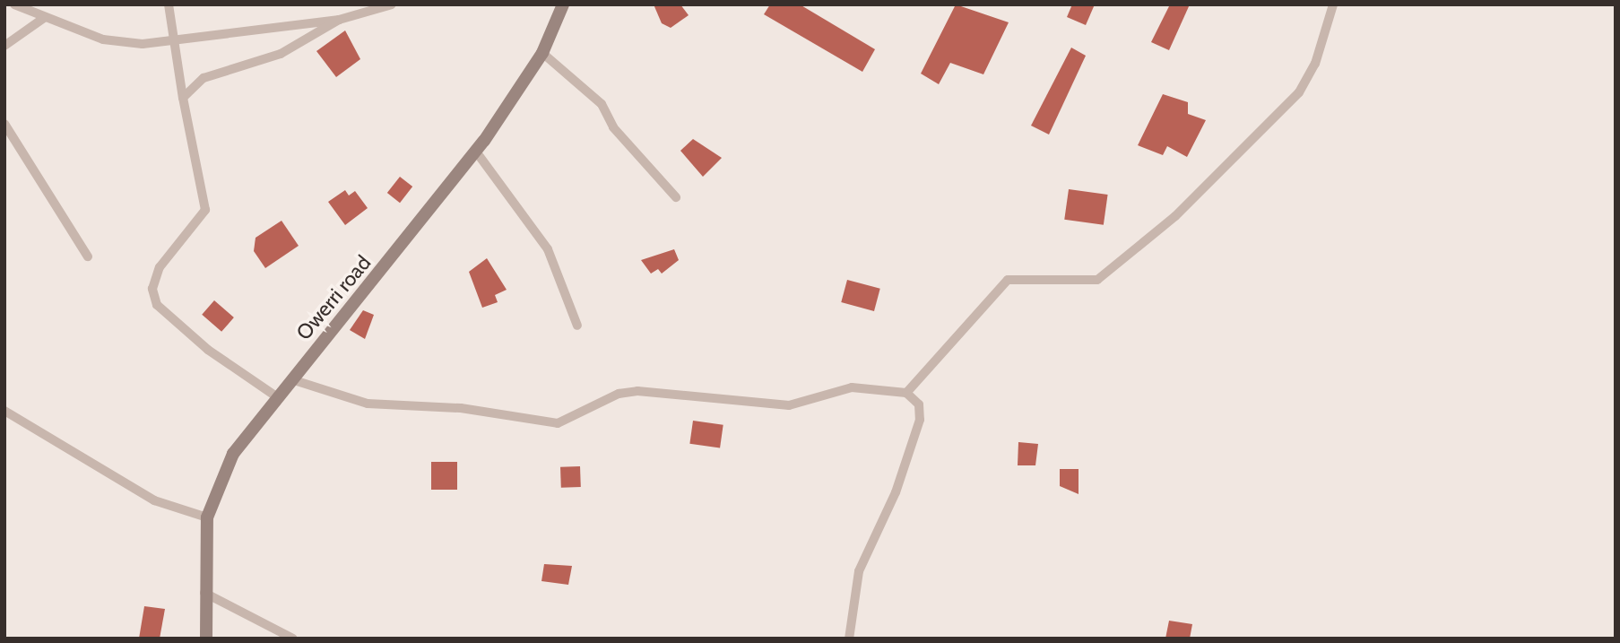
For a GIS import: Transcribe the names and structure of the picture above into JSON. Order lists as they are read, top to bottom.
{
  "streets": {
    "main road": ["Owerri road"]
  }
}
